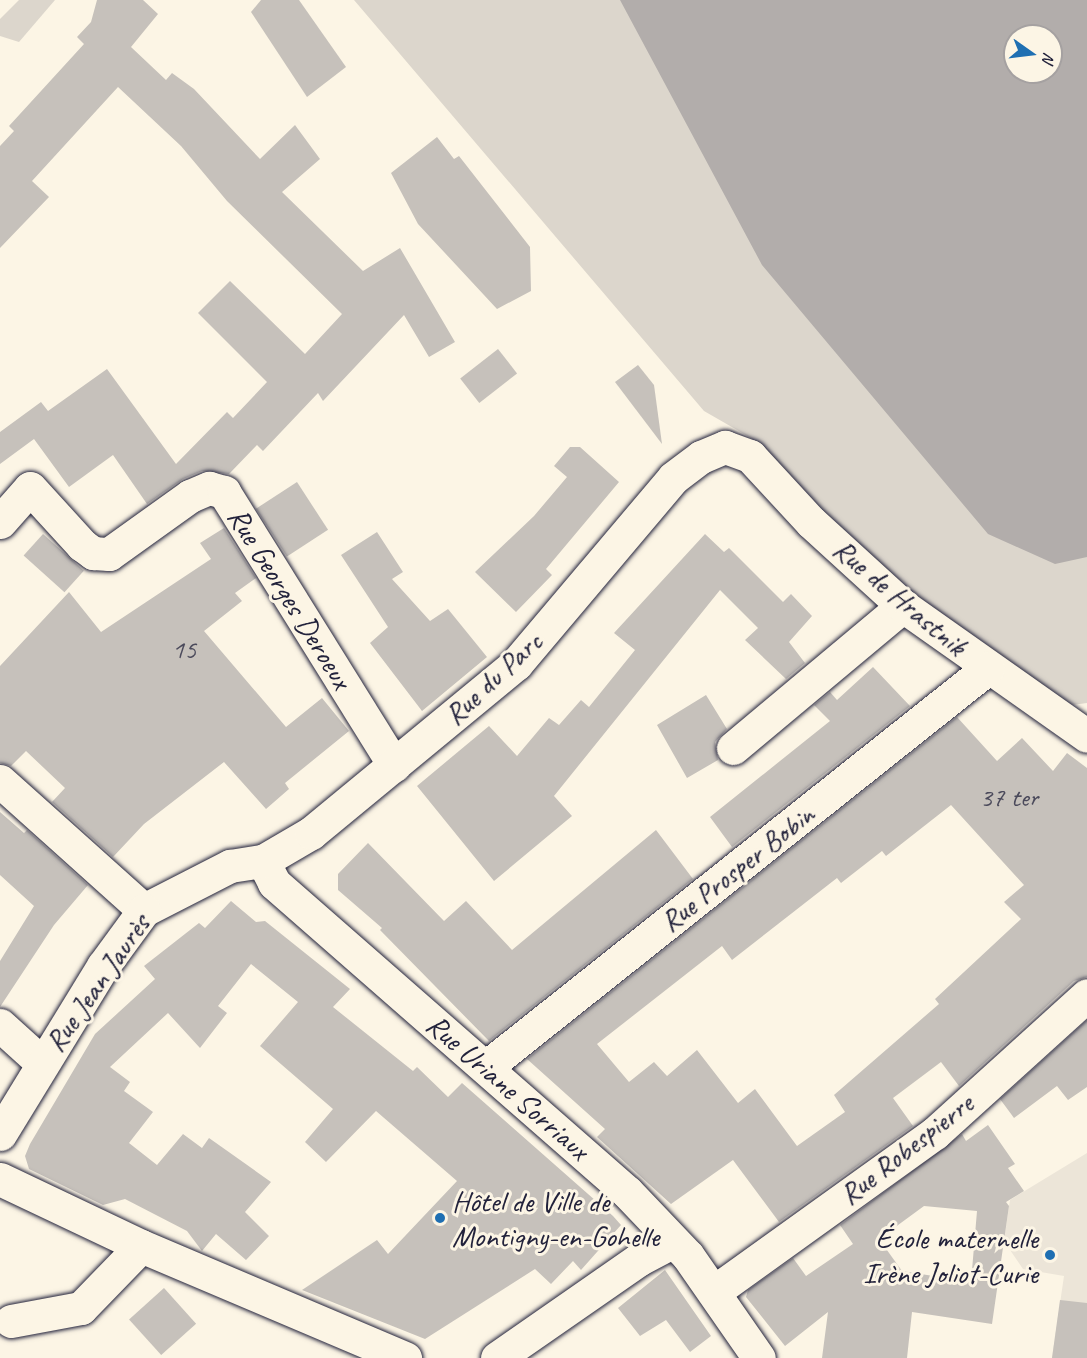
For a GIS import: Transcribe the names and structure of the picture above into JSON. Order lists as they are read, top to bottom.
{
  "streets": {
    "street": [
      "Rue de Hrastnik",
      "Rue Georges Deroeux",
      "Rue du Parc",
      "Rue Prosper Bobin",
      "Rue Jean Jaurès",
      "Rue Uriane Sorriaux",
      "Rue Robespierre"
    ]
  },
  "crossings": [
    ["Rue de Hrastnik", "Rue du Parc"],
    ["Rue de Hrastnik", "Rue Prosper Bobin"],
    ["Rue Georges Deroeux", "Rue du Parc"],
    ["Rue du Parc", "Rue Jean Jaurès"],
    ["Rue du Parc", "Rue Uriane Sorriaux"],
    ["Rue Prosper Bobin", "Rue Uriane Sorriaux"],
    ["Rue Jean Jaurès", "Rue Uriane Sorriaux"],
    ["Rue Uriane Sorriaux", "Rue Robespierre"]
  ],
  "places": ["Hôtel de Ville de Montigny-en-Gohelle", "École maternelle Irène Joliot-Curie"],
  "house_numbers": ["15", "37 ter"],
  "north": "right"
}
